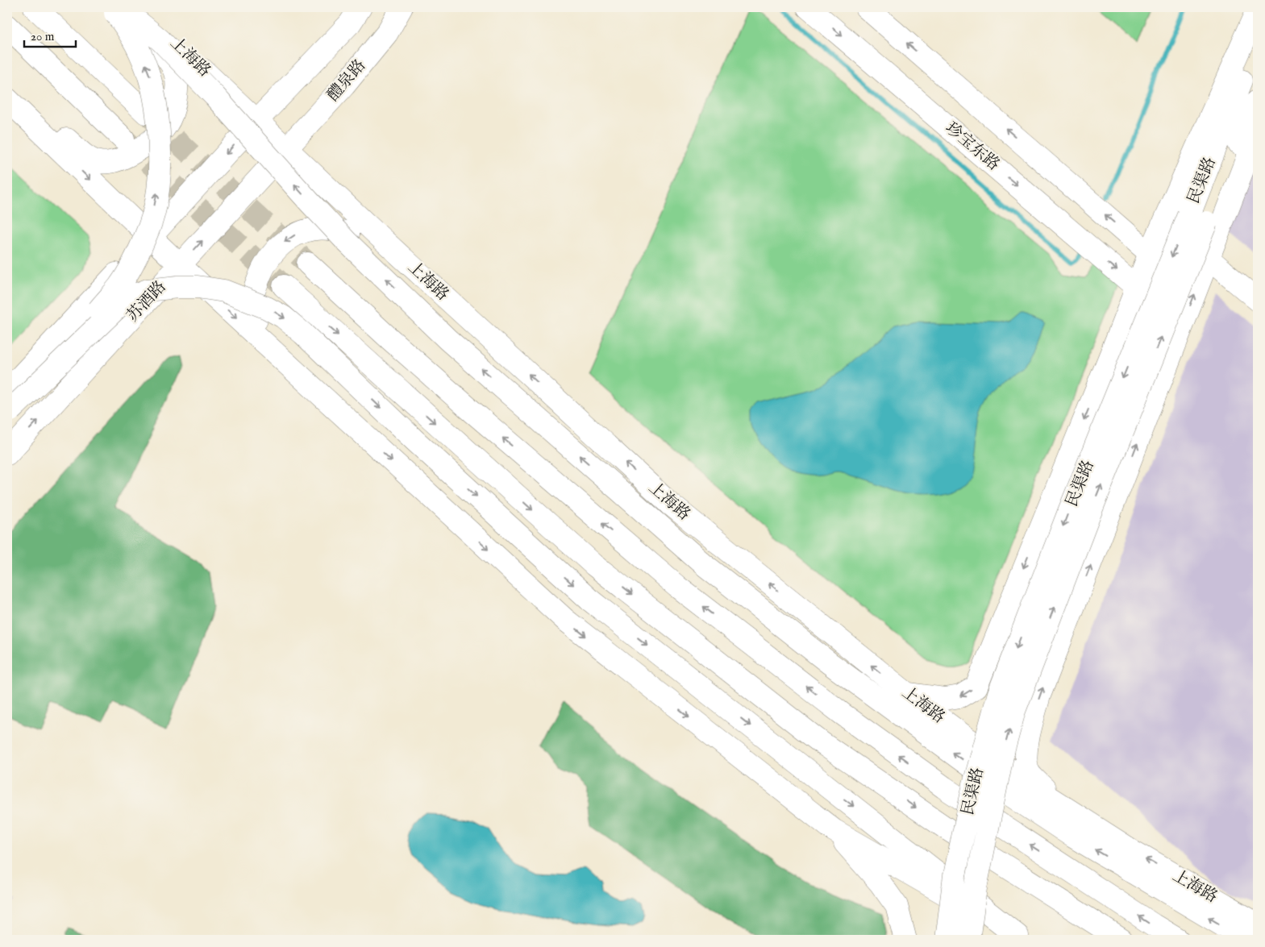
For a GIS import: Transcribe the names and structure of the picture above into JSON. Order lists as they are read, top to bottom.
{
  "streets": {
    "main road": [
      "上海路",
      "醴泉路",
      "珍宝东路",
      "民渠路",
      "苏酒路"
    ]
  },
  "crossings": [
    ["上海路", "醴泉路"],
    ["上海路", "民渠路"],
    ["上海路", "苏酒路"],
    ["醴泉路", "苏酒路"],
    ["珍宝东路", "民渠路"]
  ],
  "scale_bar": "20 m"
}
